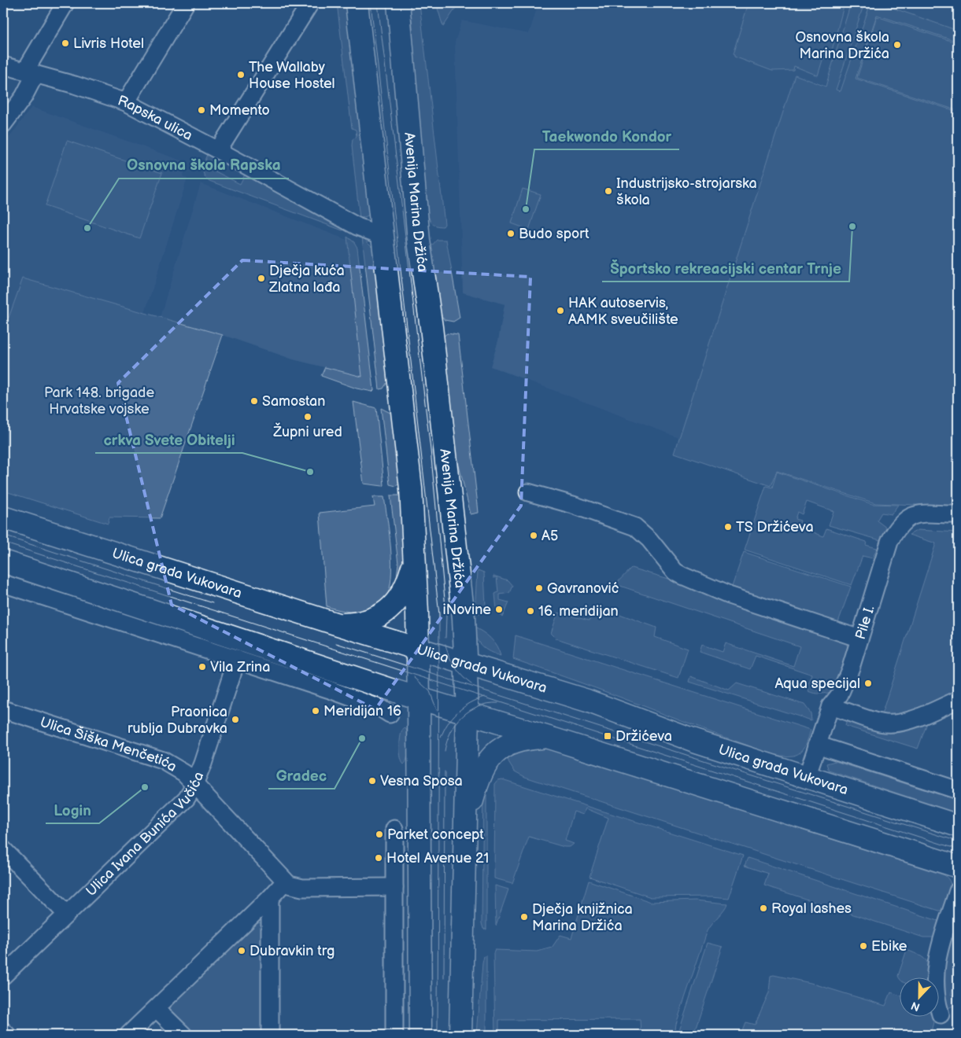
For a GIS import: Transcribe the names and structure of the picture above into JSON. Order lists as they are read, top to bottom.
{
  "streets": {
    "main road": ["Avenija Marina Držića", "Ulica grada Vukovara"],
    "street": [
      "Rapska ulica",
      "Pile I.",
      "Ulica Šiška Menčetića",
      "Ulica Ivana Bunića Vučića"
    ]
  },
  "crossings": [
    ["Avenija Marina Držića", "Ulica grada Vukovara"],
    ["Ulica grada Vukovara", "Pile I."],
    ["Ulica Šiška Menčetića", "Ulica Ivana Bunića Vučića"]
  ],
  "parks": ["Park 148. brigade Hrvatske vojske"],
  "places": {
    "other": [
      "Livris Hotel",
      "Osnovna škola Marina Držića",
      "The Wallaby House Hostel",
      "Momento",
      "Industrijsko-strojarska škola",
      "Taekwondo Kondor",
      "Športsko rekreacijski centar Trnje",
      "Osnovna škola Rapska",
      "Budo sport",
      "Dječja kuća Zlatna lađa",
      "HAK autoservis, AAMK sveučilište",
      "Samostan",
      "Župni ured",
      "crkva Svete Obitelji",
      "TS Držićeva",
      "A5",
      "Gavranović",
      "iNovine",
      "16. meridijan",
      "Vila Zrina",
      "Aqua specijal",
      "Meridijan 16",
      "Praonica rublja Dubravka",
      "Gradec",
      "Vesna Sposa",
      "Login",
      "Parket concept",
      "Hotel Avenue 21",
      "Royal lashes",
      "Dječja knjižnica Marina Držića",
      "Ebike",
      "Dubravkin trg"
    ],
    "transit": ["Držićeva"]
  },
  "north": "bottom"
}
